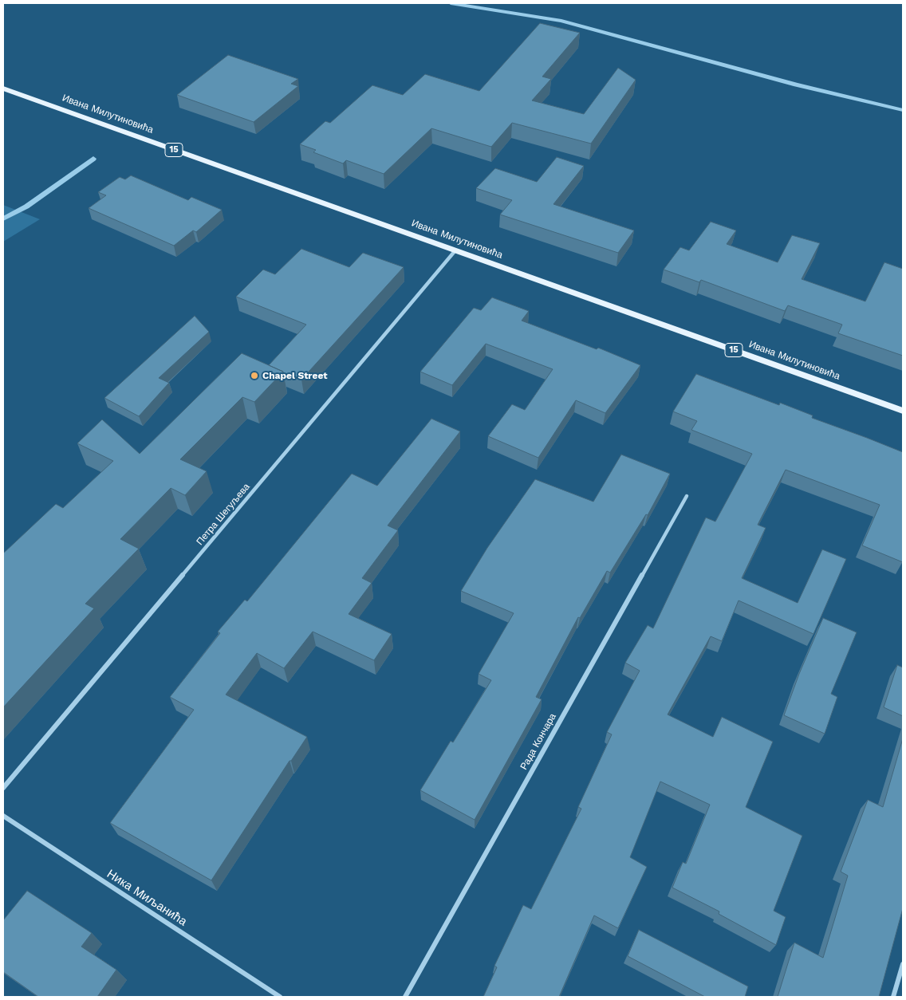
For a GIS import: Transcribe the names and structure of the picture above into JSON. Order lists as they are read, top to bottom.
{
  "streets": {
    "main road": ["Ивана Милутиновића", "15"],
    "street": ["Петра Шегуљева", "Рада Кончара", "Ника Миљанића"]
  },
  "crossings": [
    ["Ивана Милутиновића", "Петра Шегуљева"]
  ],
  "places": ["Chapel Street"]
}
